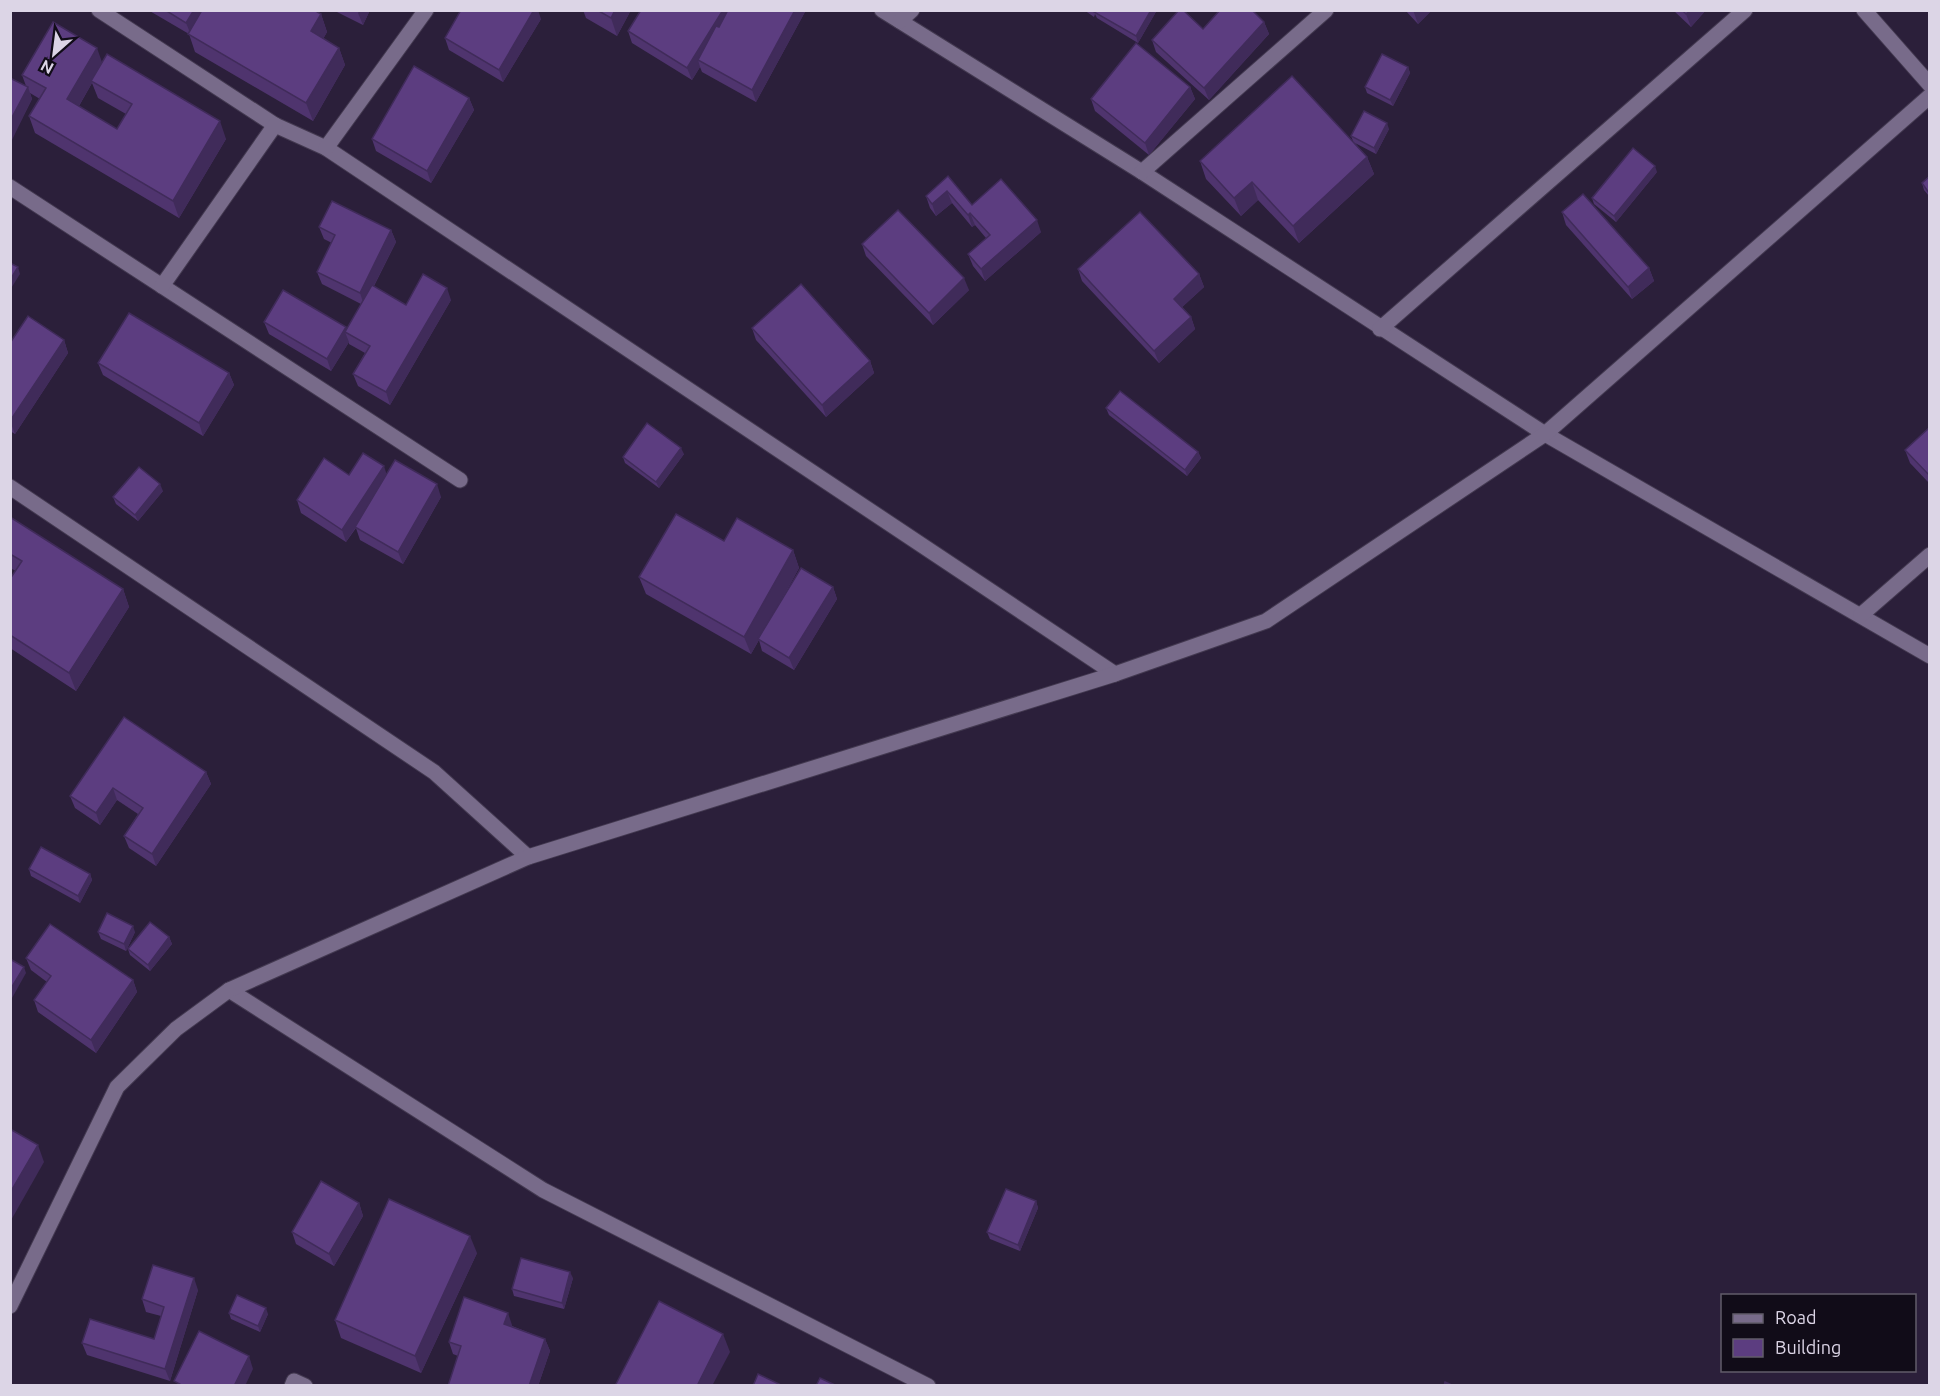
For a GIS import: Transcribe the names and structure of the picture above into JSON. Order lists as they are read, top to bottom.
{
  "legend": ["Road", "Building"],
  "north": "bottom left"
}
